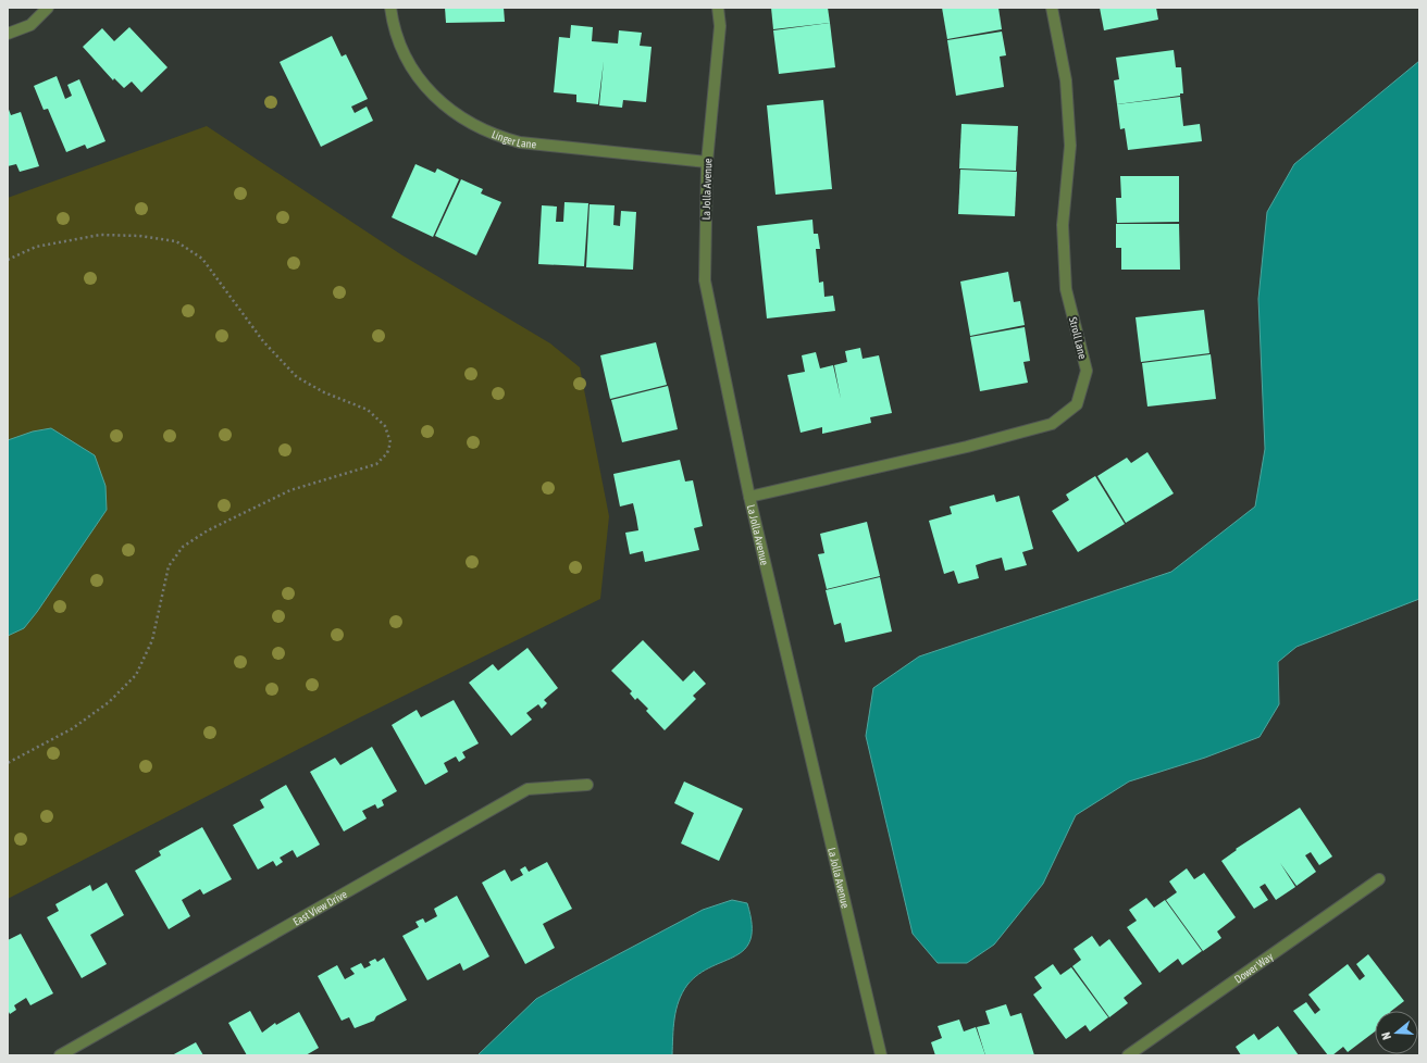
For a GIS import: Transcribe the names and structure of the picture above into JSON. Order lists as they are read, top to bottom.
{
  "streets": {
    "street": [
      "Linger Lane",
      "La Jolla Avenue",
      "Stroll Lane",
      "East View Drive",
      "Dower Way"
    ]
  },
  "crossings": [
    ["Linger Lane", "La Jolla Avenue"],
    ["La Jolla Avenue", "Stroll Lane"]
  ],
  "north": "left"
}
